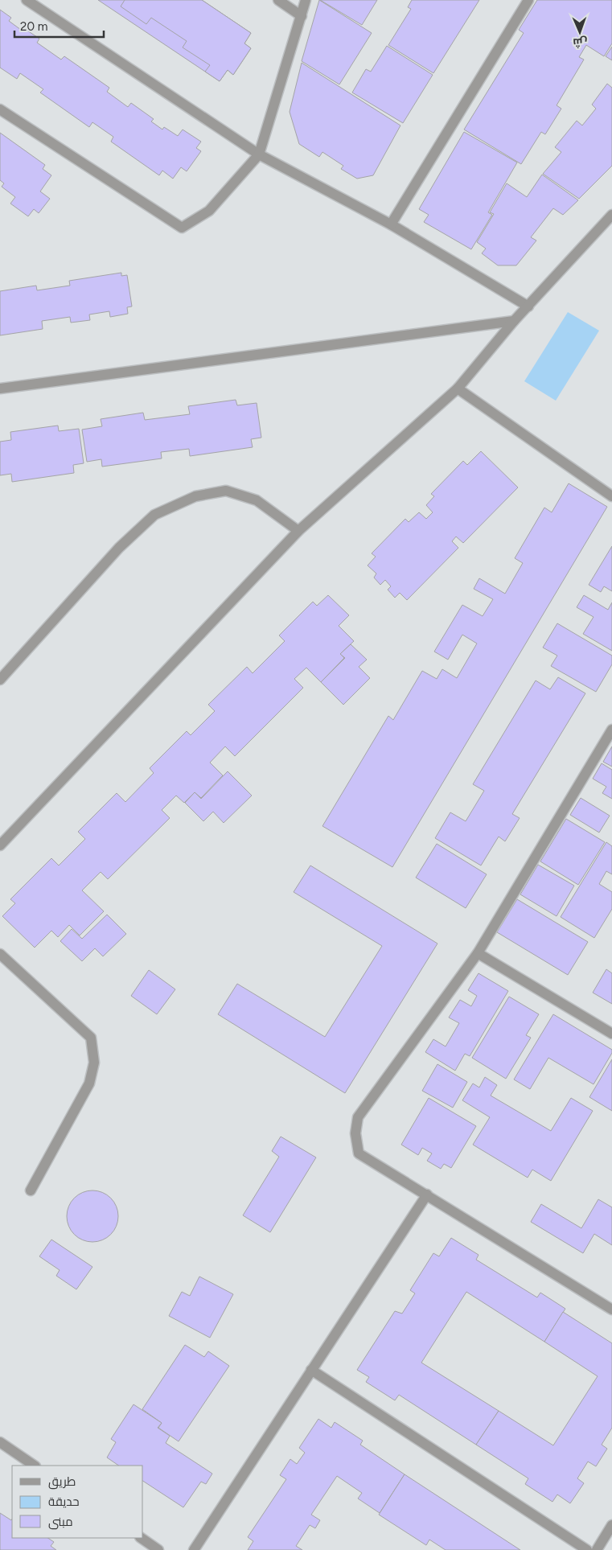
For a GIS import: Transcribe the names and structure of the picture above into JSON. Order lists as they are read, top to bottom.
{
  "legend": ["طريق", "حديقة", "مبنى"],
  "scale_bar": "20 m",
  "north": "bottom"
}
